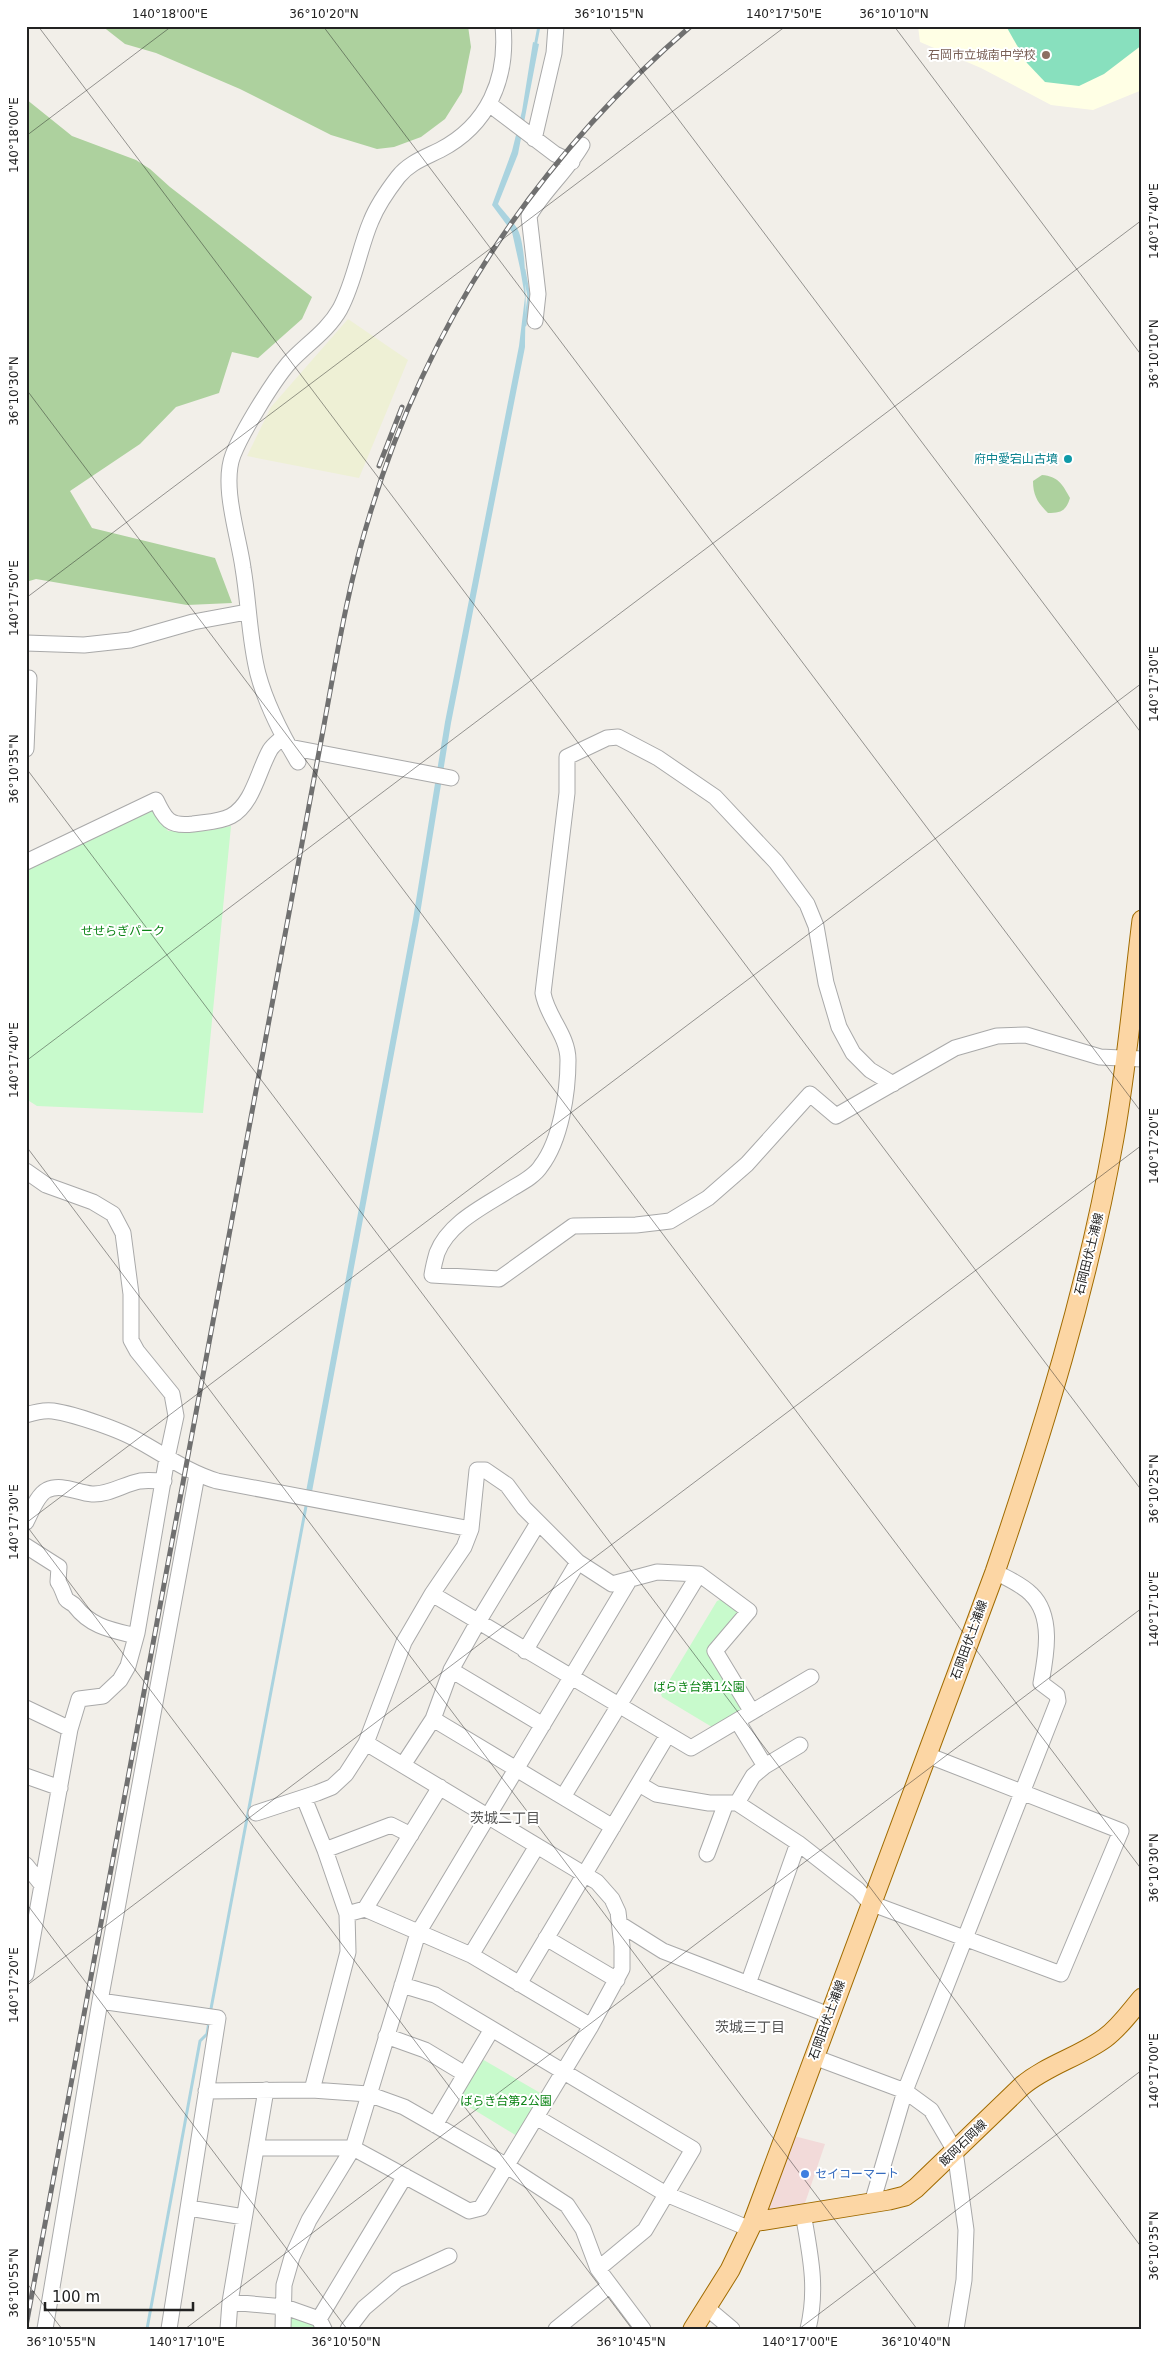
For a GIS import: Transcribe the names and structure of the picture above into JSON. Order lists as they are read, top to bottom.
{
  "streets": {
    "main road": ["石岡田伏土浦線", "飯岡石岡線"]
  },
  "crossings": [
    ["石岡田伏土浦線", "飯岡石岡線"]
  ],
  "districts": ["茨城二丁目", "茨城三丁目"],
  "parks": ["せせらぎパーク", "ばらき台第1公園", "ばらき台第2公園"],
  "places": ["石岡市立城南中学校", "府中愛宕山古墳", "セイコーマート"],
  "scale_bar": "100 m",
  "coordinates": [
    "140°18'00\"E",
    "36°10'20\"N",
    "36°10'15\"N",
    "140°17'50\"E",
    "36°10'10\"N",
    "140°17'40\"E",
    "36°10'30\"N",
    "140°17'30\"E",
    "36°10'35\"N",
    "140°17'20\"E",
    "36°10'25\"N",
    "140°17'10\"E",
    "140°17'00\"E",
    "36°10'55\"N",
    "36°10'50\"N",
    "36°10'45\"N",
    "36°10'40\"N"
  ]
}
